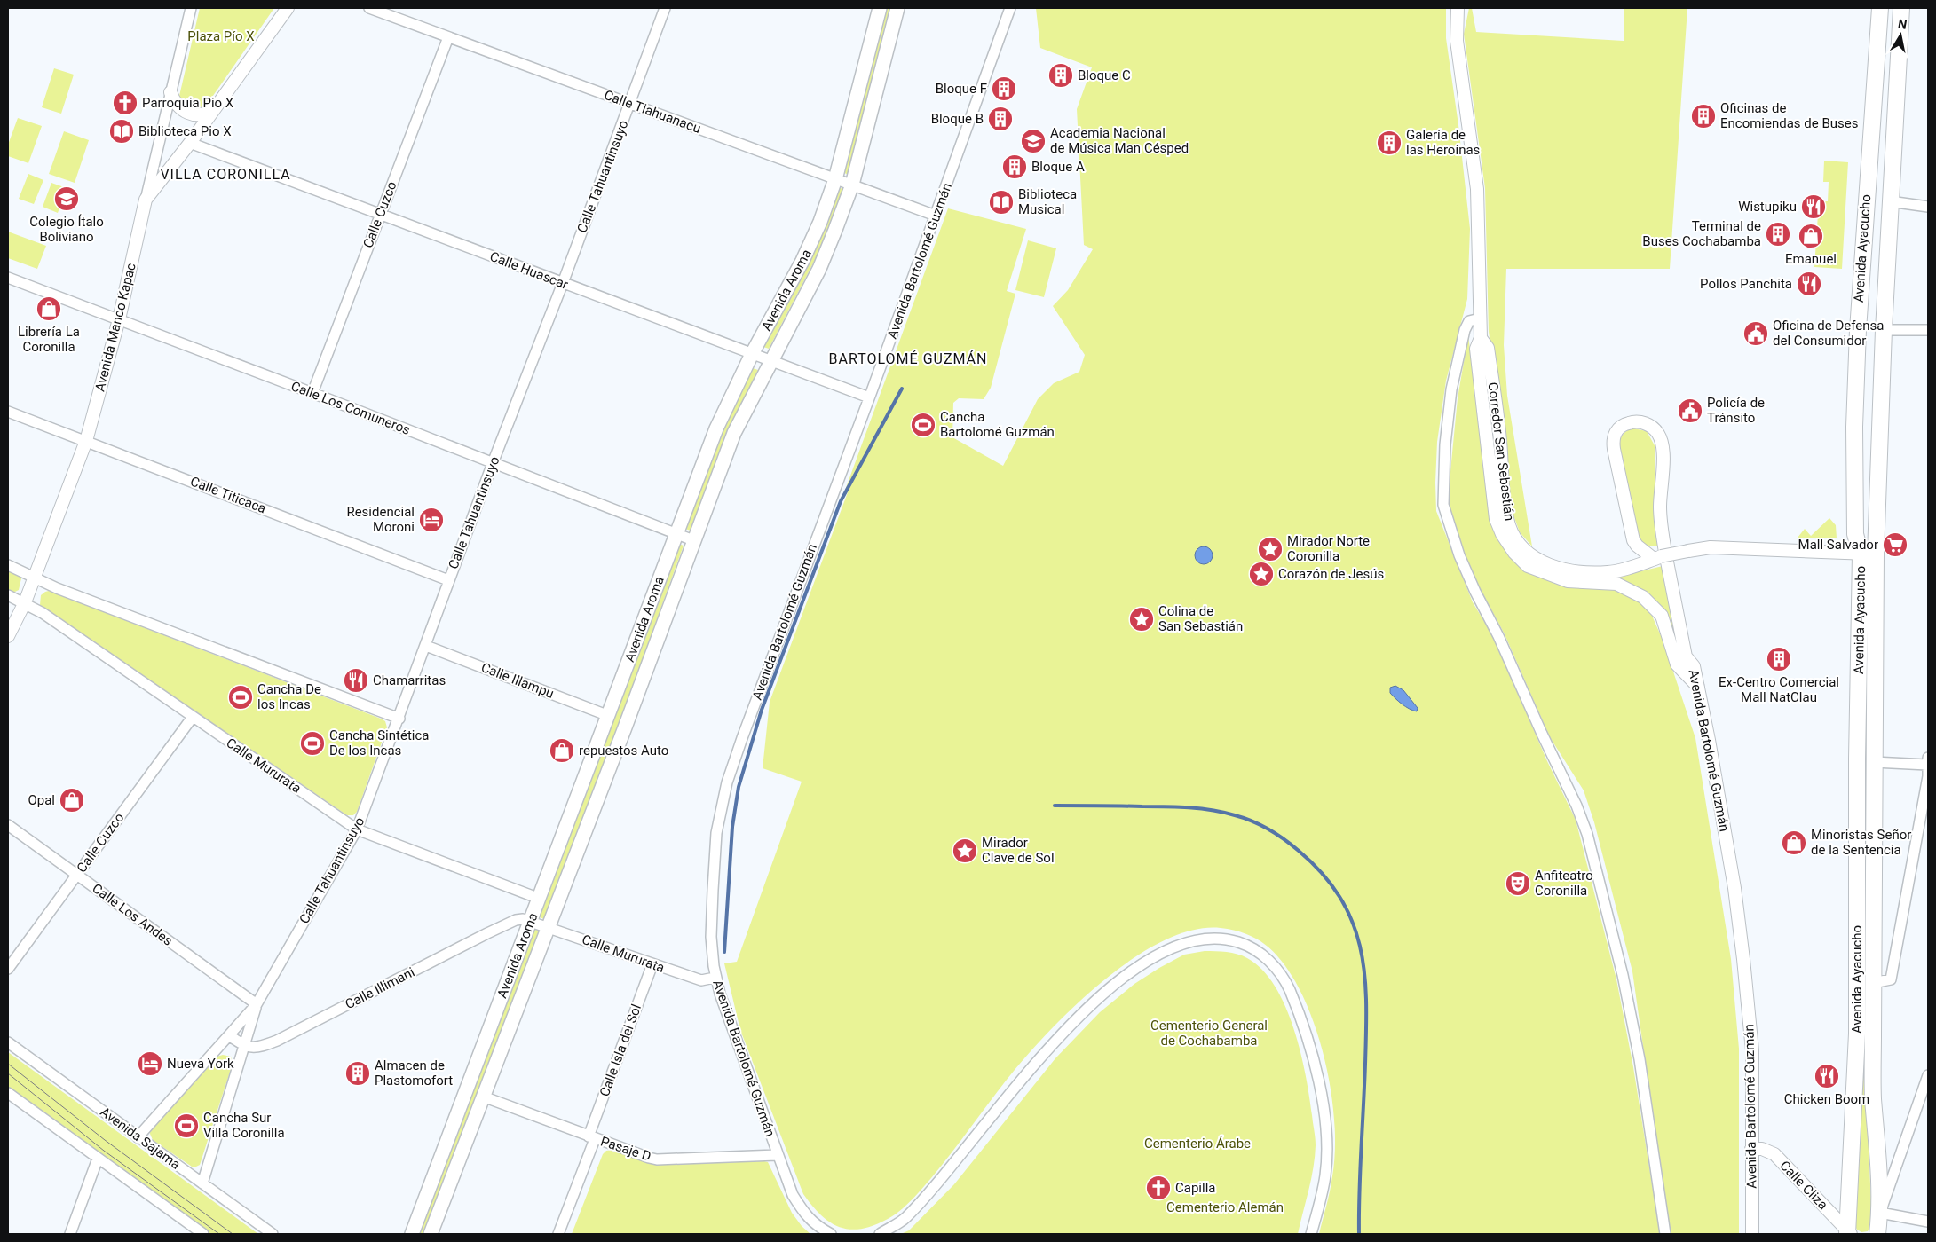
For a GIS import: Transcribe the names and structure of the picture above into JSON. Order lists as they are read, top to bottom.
{
  "streets": {
    "main road": ["Avenida Ayacucho", "Avenida Aroma"],
    "street": [
      "Calle Tiahuanacu",
      "Calle Tahuantinsuyo",
      "Calle Cuzco",
      "Avenida Bartolomé Guzmán",
      "Calle Huascar",
      "Avenida Manco Kapac",
      "Calle Los Comuneros",
      "Corredor San Sebastián",
      "Calle Titicaca",
      "Calle Illampu",
      "Calle Mururata",
      "Calle Los Andes",
      "Calle Illimani",
      "Calle Isla del Sol",
      "Avenida Sajama",
      "Pasaje D",
      "Calle Cliza"
    ]
  },
  "crossings": [
    ["Calle Tiahuanacu", "Calle Tahuantinsuyo"],
    ["Calle Tiahuanacu", "Calle Cuzco"],
    ["Calle Tiahuanacu", "Avenida Bartolomé Guzmán"],
    ["Calle Tiahuanacu", "Avenida Aroma"],
    ["Calle Tahuantinsuyo", "Calle Huascar"],
    ["Calle Tahuantinsuyo", "Calle Los Comuneros"],
    ["Calle Tahuantinsuyo", "Calle Titicaca"],
    ["Calle Tahuantinsuyo", "Calle Illampu"],
    ["Calle Tahuantinsuyo", "Calle Mururata"],
    ["Calle Tahuantinsuyo", "Calle Los Andes"],
    ["Calle Tahuantinsuyo", "Calle Illimani"],
    ["Calle Tahuantinsuyo", "Avenida Sajama"],
    ["Calle Cuzco", "Calle Huascar"],
    ["Calle Cuzco", "Calle Los Comuneros"],
    ["Calle Cuzco", "Calle Mururata"],
    ["Calle Cuzco", "Calle Los Andes"],
    ["Avenida Ayacucho", "Corredor San Sebastián"],
    ["Avenida Ayacucho", "Calle Cliza"],
    ["Avenida Bartolomé Guzmán", "Calle Huascar"],
    ["Avenida Bartolomé Guzmán", "Corredor San Sebastián"],
    ["Avenida Bartolomé Guzmán", "Calle Mururata"],
    ["Avenida Bartolomé Guzmán", "Pasaje D"],
    ["Avenida Bartolomé Guzmán", "Calle Cliza"],
    ["Calle Huascar", "Avenida Aroma"],
    ["Avenida Aroma", "Calle Los Comuneros"],
    ["Avenida Aroma", "Calle Illampu"],
    ["Avenida Aroma", "Calle Mururata"],
    ["Avenida Aroma", "Calle Illimani"],
    ["Avenida Aroma", "Pasaje D"],
    ["Avenida Manco Kapac", "Calle Los Comuneros"],
    ["Avenida Manco Kapac", "Calle Titicaca"],
    ["Avenida Manco Kapac", "Calle Mururata"],
    ["Calle Mururata", "Calle Illimani"],
    ["Calle Mururata", "Calle Isla del Sol"],
    ["Calle Isla del Sol", "Pasaje D"]
  ],
  "districts": ["VILLA CORONILLA", "BARTOLOMÉ GUZMÁN"],
  "parks": [
    "Plaza Pío X",
    "Cementerio General de Cochabamba",
    "Cementerio Árabe",
    "Cementerio Alemán"
  ],
  "places": {
    "building": [
      "Bloque C",
      "Bloque F",
      "Oficinas de Encomiendas de Buses",
      "Bloque B",
      "Galería de las Heroínas",
      "Bloque A",
      "Terminal de Buses Cochabamba",
      "Ex-Centro Comercial Mall NatClau",
      "Almacen de Plastomofort"
    ],
    "church": ["Parroquia Pio X", "Capilla"],
    "library": ["Biblioteca Pio X", "Biblioteca Musical"],
    "school or university": ["Academia Nacional de Música Man Césped", "Colegio Ítalo Boliviano"],
    "restaurant": [
      "Wistupiku",
      "Pollos Panchita",
      "Chamarritas",
      "Chicken Boom"
    ],
    "shop": [
      "Emanuel",
      "Librería La Coronilla",
      "repuestos Auto",
      "Opal",
      "Minoristas Señor de la Sentencia"
    ],
    "public building": ["Oficina de Defensa del Consumidor", "Policía de Tránsito"],
    "sports": [
      "Cancha Bartolomé Guzmán",
      "Cancha De los Incas",
      "Cancha Sintética De los Incas",
      "Cancha Sur Villa Coronilla"
    ],
    "hotel": ["Residencial Moroni", "Nueva York"],
    "supermarket": ["Mall Salvador"],
    "place": [
      "Mirador Norte Coronilla",
      "Corazón de Jesús",
      "Colina de San Sebastián",
      "Mirador Clave de Sol"
    ],
    "theatre": ["Anfiteatro Coronilla"]
  },
  "north": "top"
}
